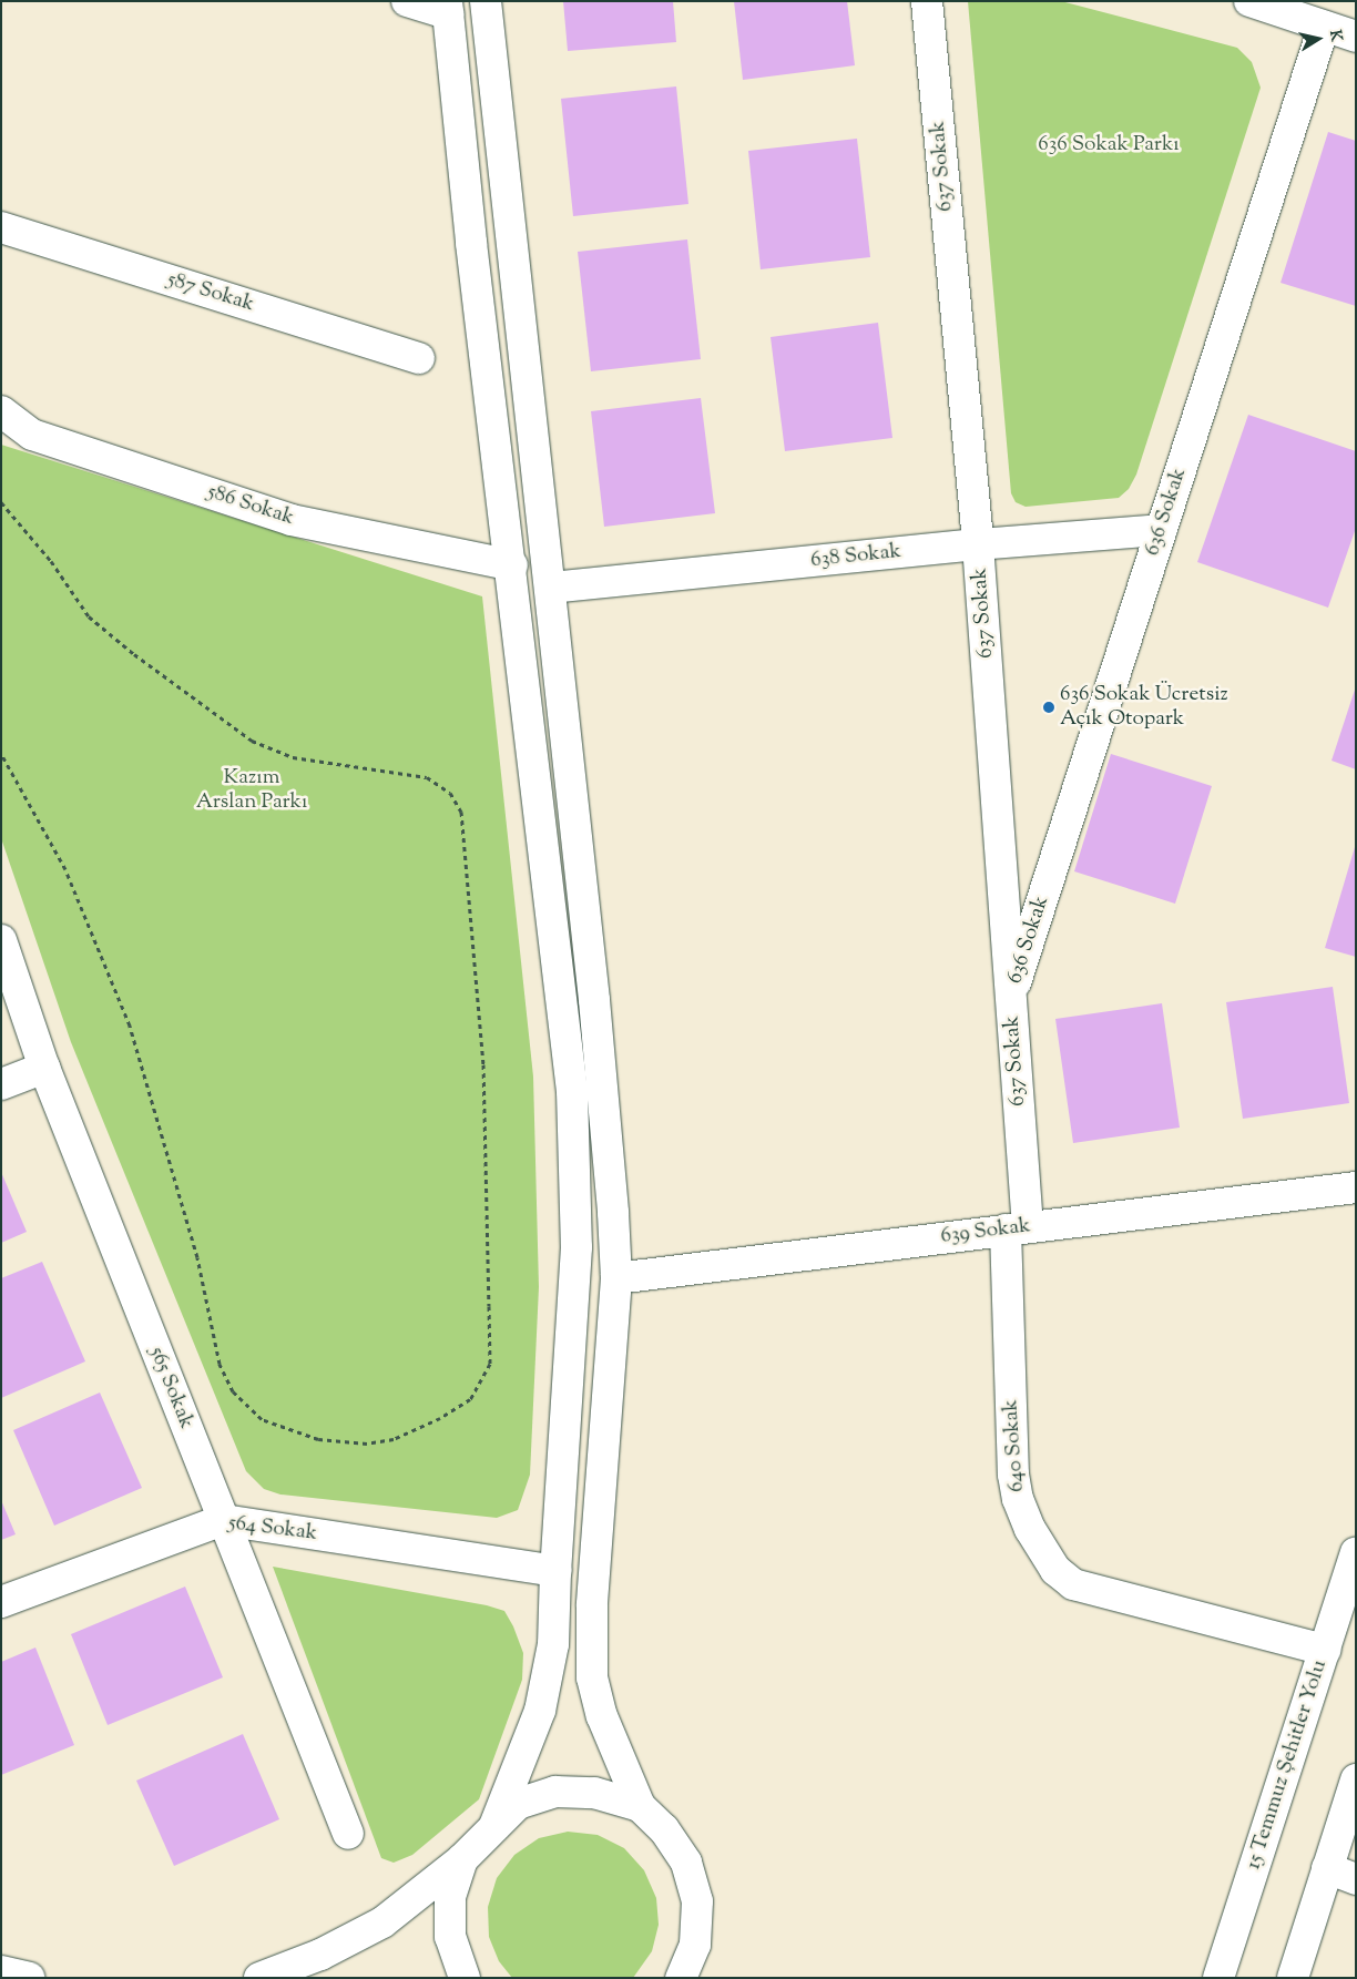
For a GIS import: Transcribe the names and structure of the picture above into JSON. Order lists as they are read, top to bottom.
{
  "streets": {
    "street": [
      "637 Sokak",
      "587 Sokak",
      "586 Sokak",
      "636 Sokak",
      "638 Sokak",
      "639 Sokak",
      "565 Sokak",
      "640 Sokak",
      "564 Sokak",
      "15 Temmuz Şehitler Yolu"
    ]
  },
  "crossings": [
    ["637 Sokak", "636 Sokak"],
    ["637 Sokak", "638 Sokak"],
    ["637 Sokak", "639 Sokak"],
    ["637 Sokak", "640 Sokak"],
    ["636 Sokak", "638 Sokak"],
    ["639 Sokak", "640 Sokak"],
    ["565 Sokak", "564 Sokak"],
    ["640 Sokak", "15 Temmuz Şehitler Yolu"]
  ],
  "parks": ["636 Sokak Parkı", "Kazım Arslan Parkı"],
  "places": ["636 Sokak Ücretsiz Açık Otopark"],
  "north": "right"
}
